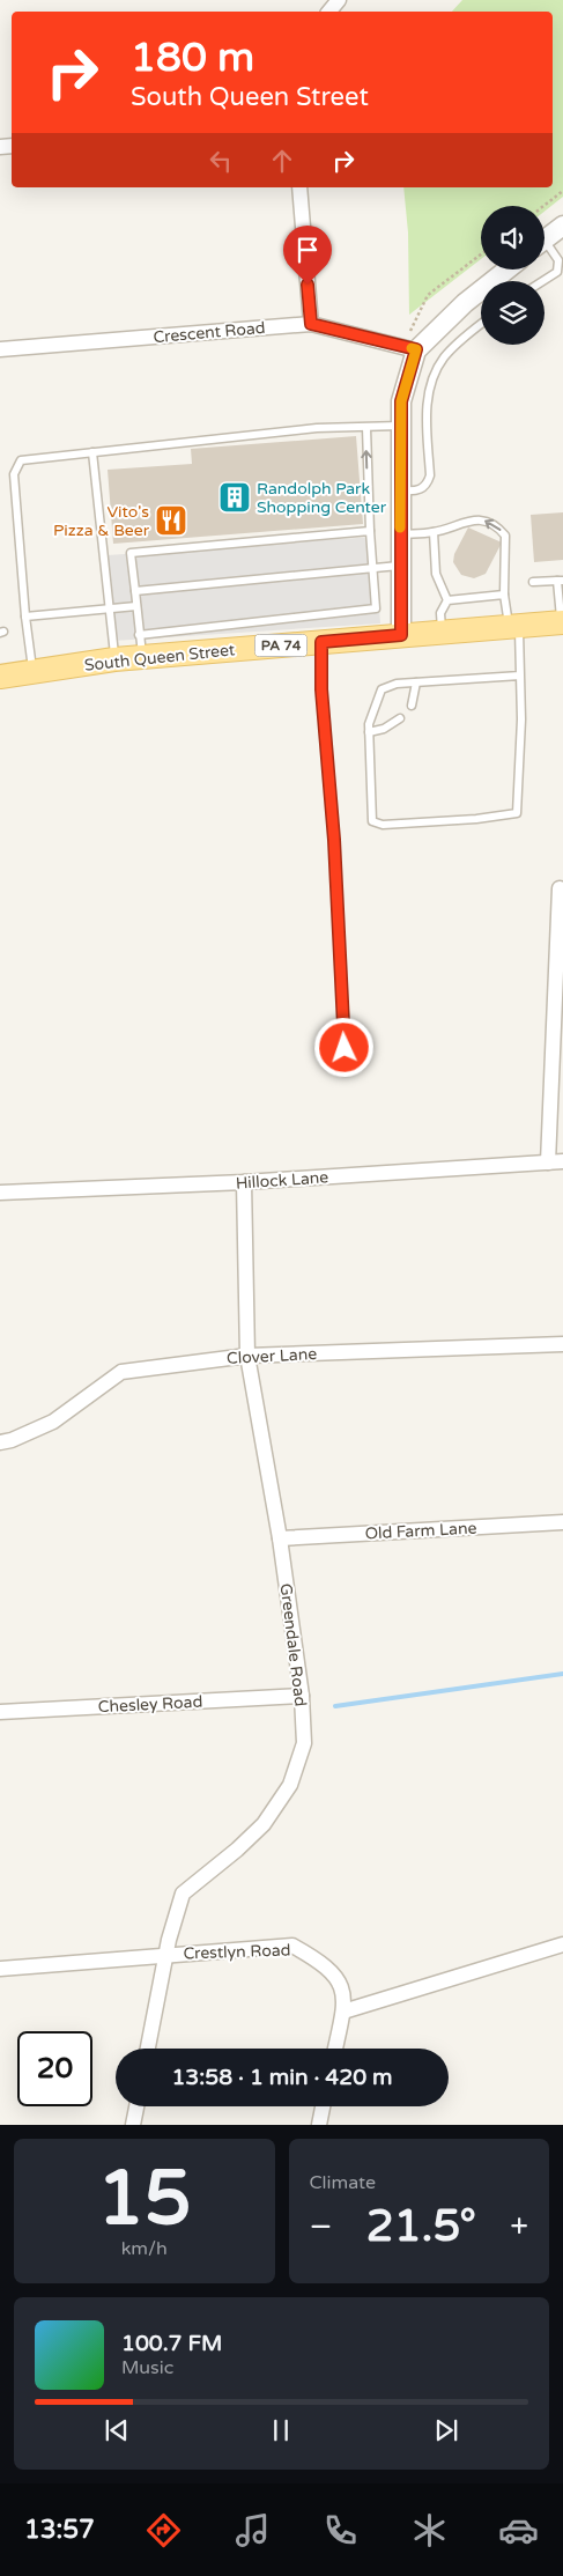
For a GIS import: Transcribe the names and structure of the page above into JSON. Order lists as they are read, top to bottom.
{
  "streets": {
    "main road": ["PA 74", "South Queen Street"],
    "street": [
      "Crescent Road",
      "Hillock Lane",
      "Clover Lane",
      "Old Farm Lane",
      "Greendale Road",
      "Chesley Road",
      "Crestlyn Road"
    ]
  },
  "crossings": [
    ["Hillock Lane", "Greendale Road"],
    ["Clover Lane", "Greendale Road"],
    ["Old Farm Lane", "Greendale Road"],
    ["Greendale Road", "Chesley Road"],
    ["Greendale Road", "Crestlyn Road"]
  ],
  "places": {
    "building": ["Randolph Park Shopping Center"],
    "restaurant": ["Vito's Pizza & Beer"]
  },
  "page": {
    "turn": ["180 m", "South Queen Street"],
    "limit": "20",
    "trip": "13:58 · 1 min · 420 m",
    "tile": [
      ["15", "km/h"],
      "Climate"
    ],
    "heat": ["−", "21.5°", "+"],
    "song": ["100.7 FM", "Music"],
    "tabs": "13:57"
  }
}
